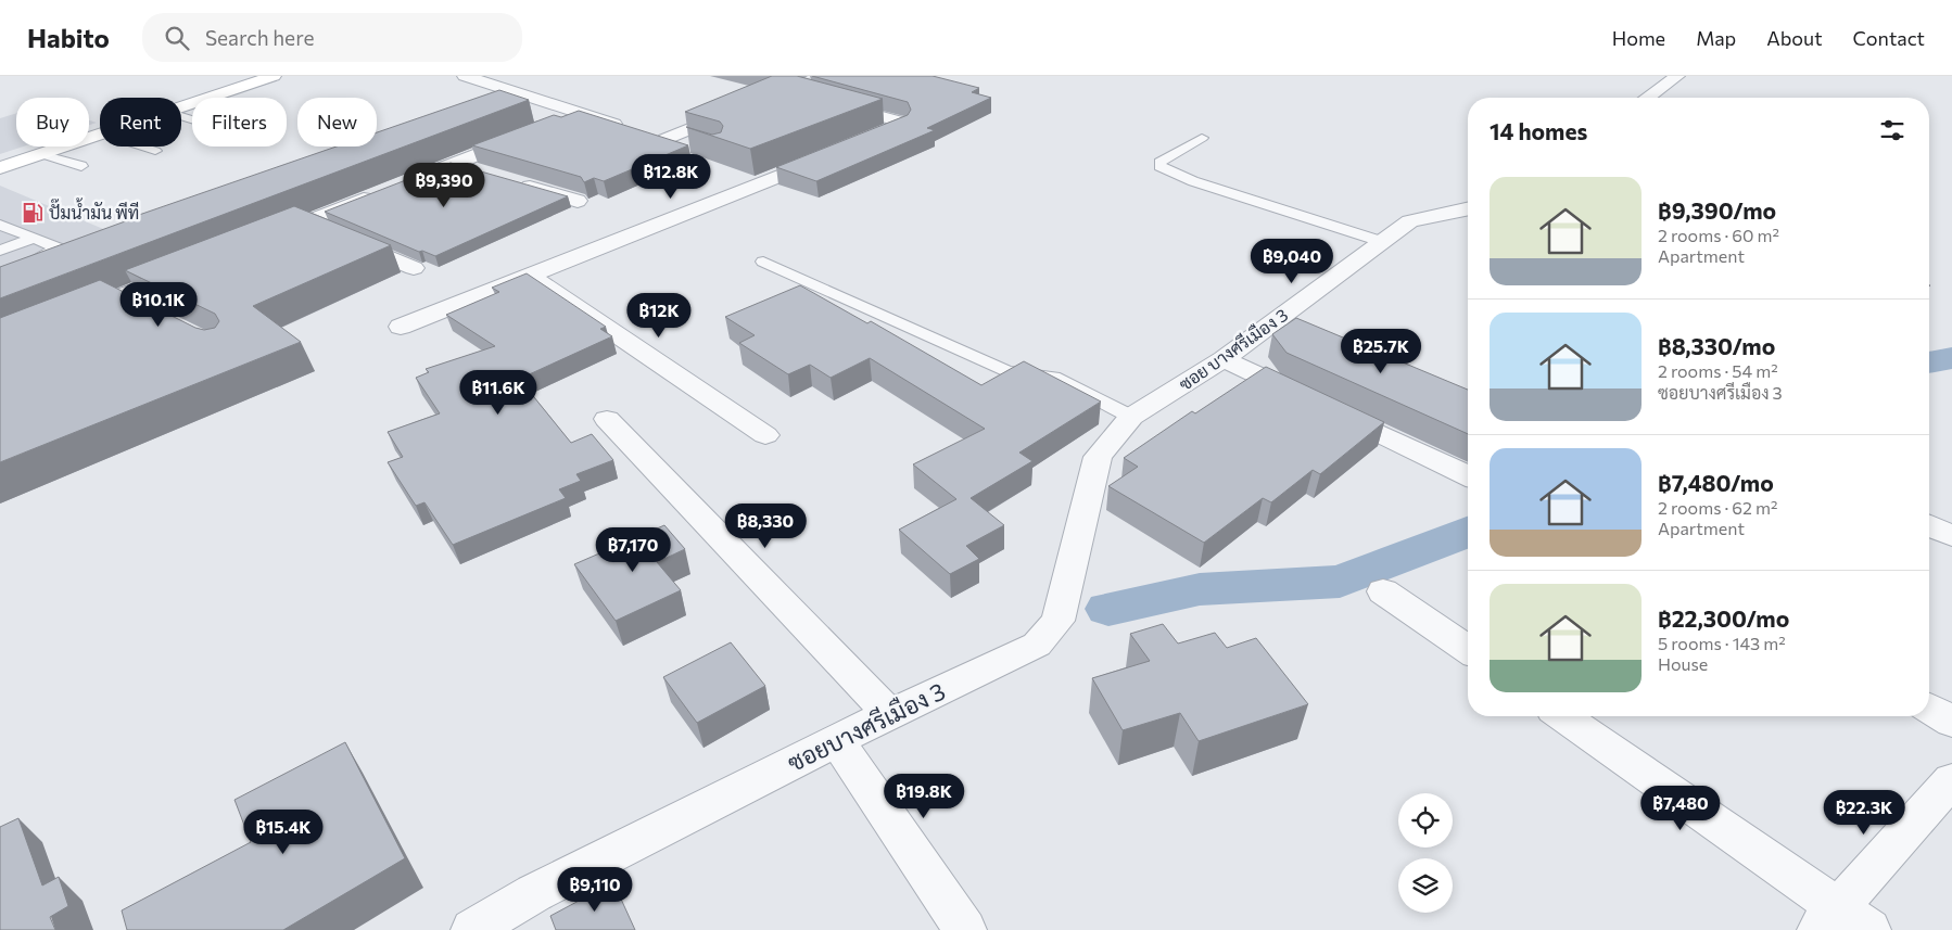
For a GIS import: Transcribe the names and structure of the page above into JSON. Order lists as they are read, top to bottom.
{
  "streets": {
    "street": ["ซอย บางศรีเมือง 3", "ซอยบางศรีเมือง 3"]
  },
  "crossings": [
    ["ซอย บางศรีเมือง 3", "ซอยบางศรีเมือง 3"]
  ],
  "places": {
    "fuel station": ["ปั๊มน้ำมัน พีที"]
  },
  "page": {
    "header": "Habito",
    "search": "Search here",
    "nav": [
      "Home",
      "Map",
      "About",
      "Contact"
    ],
    "chip": [
      "Buy",
      "Rent",
      "Filters",
      "New"
    ],
    "heading": "14 homes",
    "price": [
      "฿12.8K",
      "฿9,390",
      "฿9,040",
      "฿10.1K",
      "฿12K",
      "฿25.7K",
      "฿11.6K",
      "฿8,330",
      "฿7,170",
      "฿19.8K",
      "฿7,480",
      "฿22.3K",
      "฿15.4K",
      "฿9,110"
    ],
    "list": [
      {
        "name": "฿9,390/mo",
        "note": "2 rooms · 60 m² · Apartment"
      },
      {
        "name": "฿8,330/mo",
        "note": "2 rooms · 54 m² · ซอยบางศรีเมือง 3"
      },
      {
        "name": "฿7,480/mo",
        "note": "2 rooms · 62 m² · Apartment"
      },
      {
        "name": "฿22,300/mo",
        "note": "5 rooms · 143 m² · House"
      }
    ]
  }
}
